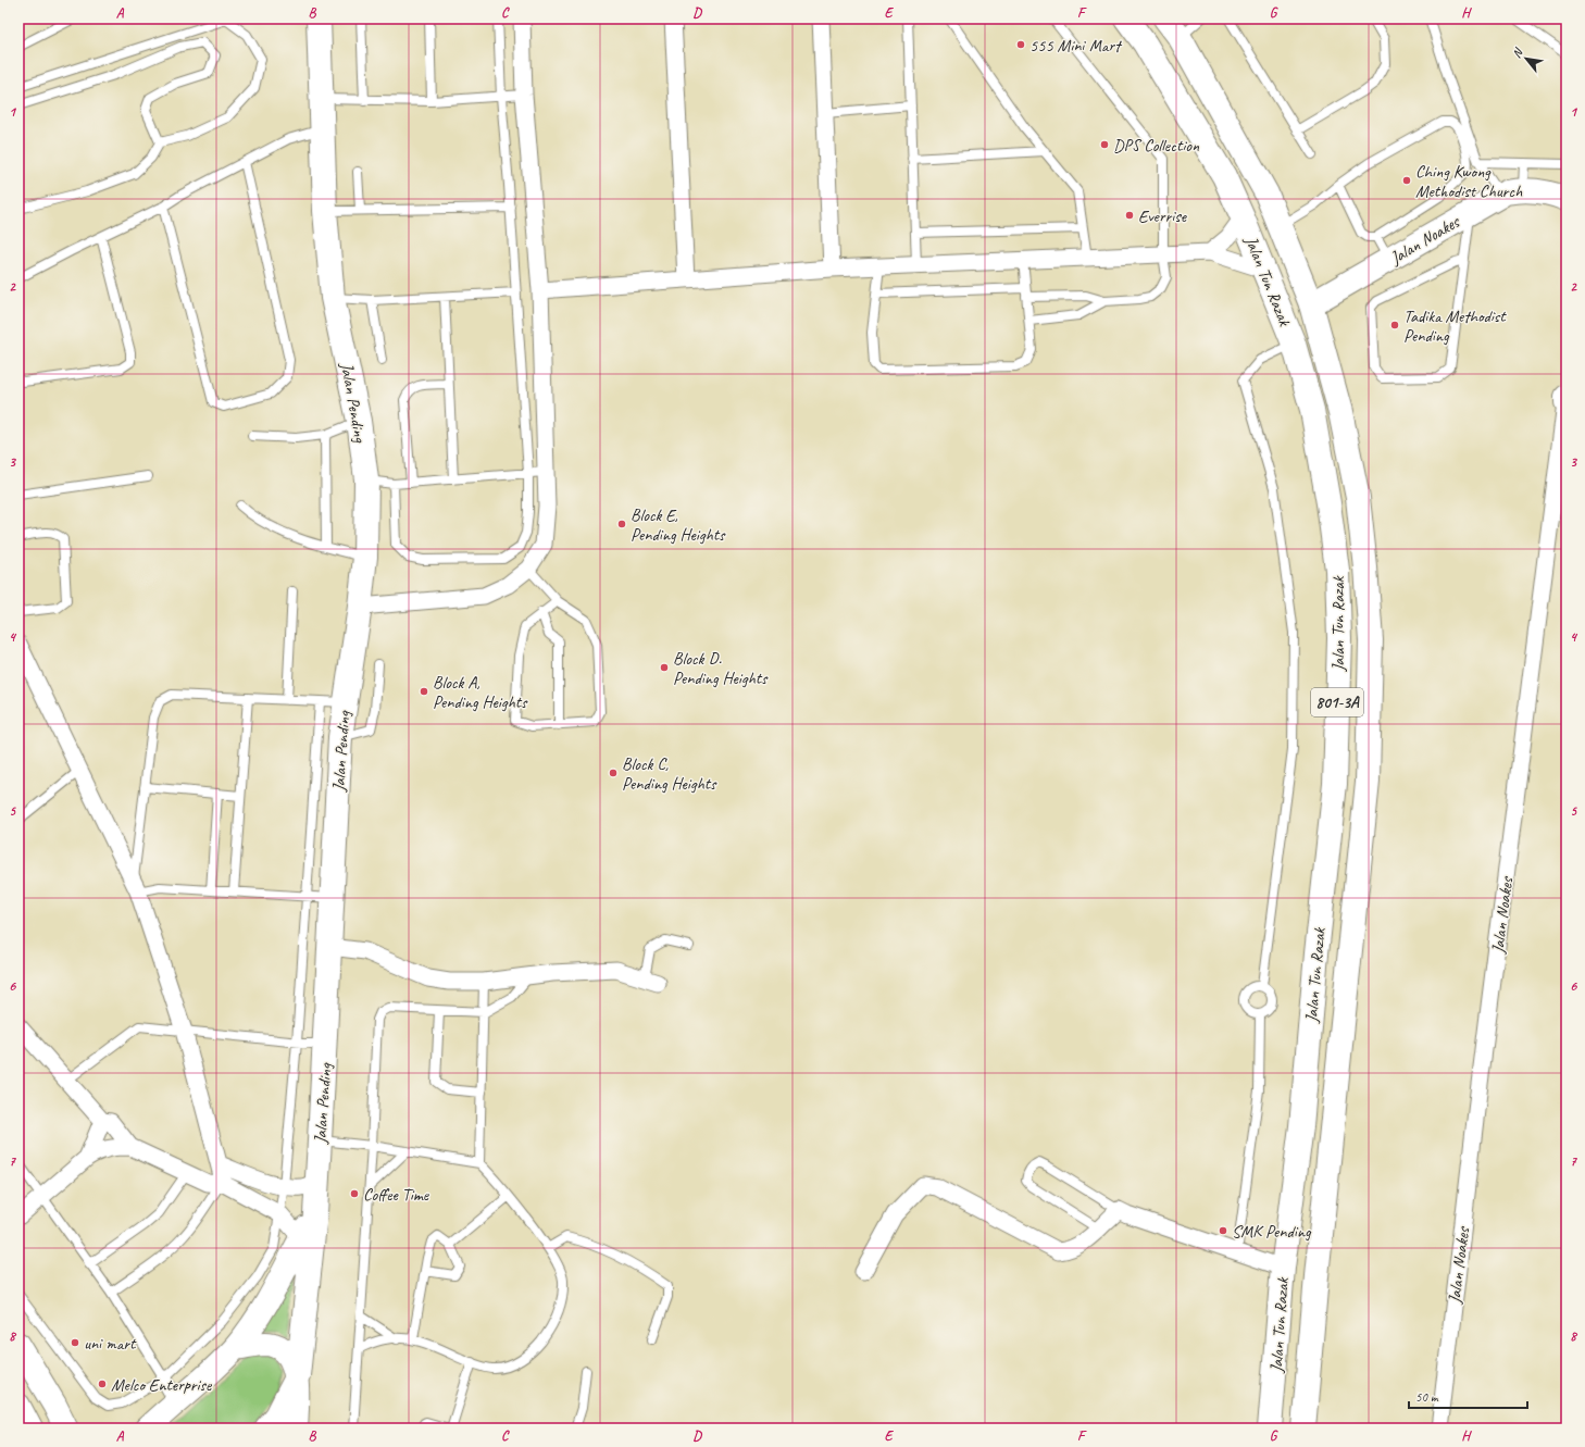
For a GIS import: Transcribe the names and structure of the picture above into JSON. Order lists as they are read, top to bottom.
{
  "streets": {
    "main road": [
      "Jalan Noakes",
      "Jalan Tun Razak",
      "Jalan Pending",
      "801-3A"
    ]
  },
  "crossings": [
    ["Jalan Noakes", "Jalan Tun Razak"]
  ],
  "places": [
    "555 Mini Mart",
    "DPS Collection",
    "Ching Kwong Methodist Church",
    "Everrise",
    "Tadika Methodist Pending",
    "Block E, Pending Heights",
    "Block D. Pending Heights",
    "Block A, Pending Heights",
    "Block C, Pending Heights",
    "Coffee Time",
    "SMK Pending",
    "uni mart",
    "Melco Enterprise"
  ],
  "scale_bar": "50 m",
  "north": "top left",
  "grid": {
    "columns": [
      "A",
      "B",
      "C",
      "D",
      "E",
      "F",
      "G",
      "H"
    ],
    "rows": [
      "1",
      "2",
      "3",
      "4",
      "5",
      "6",
      "7",
      "8"
    ]
  }
}
